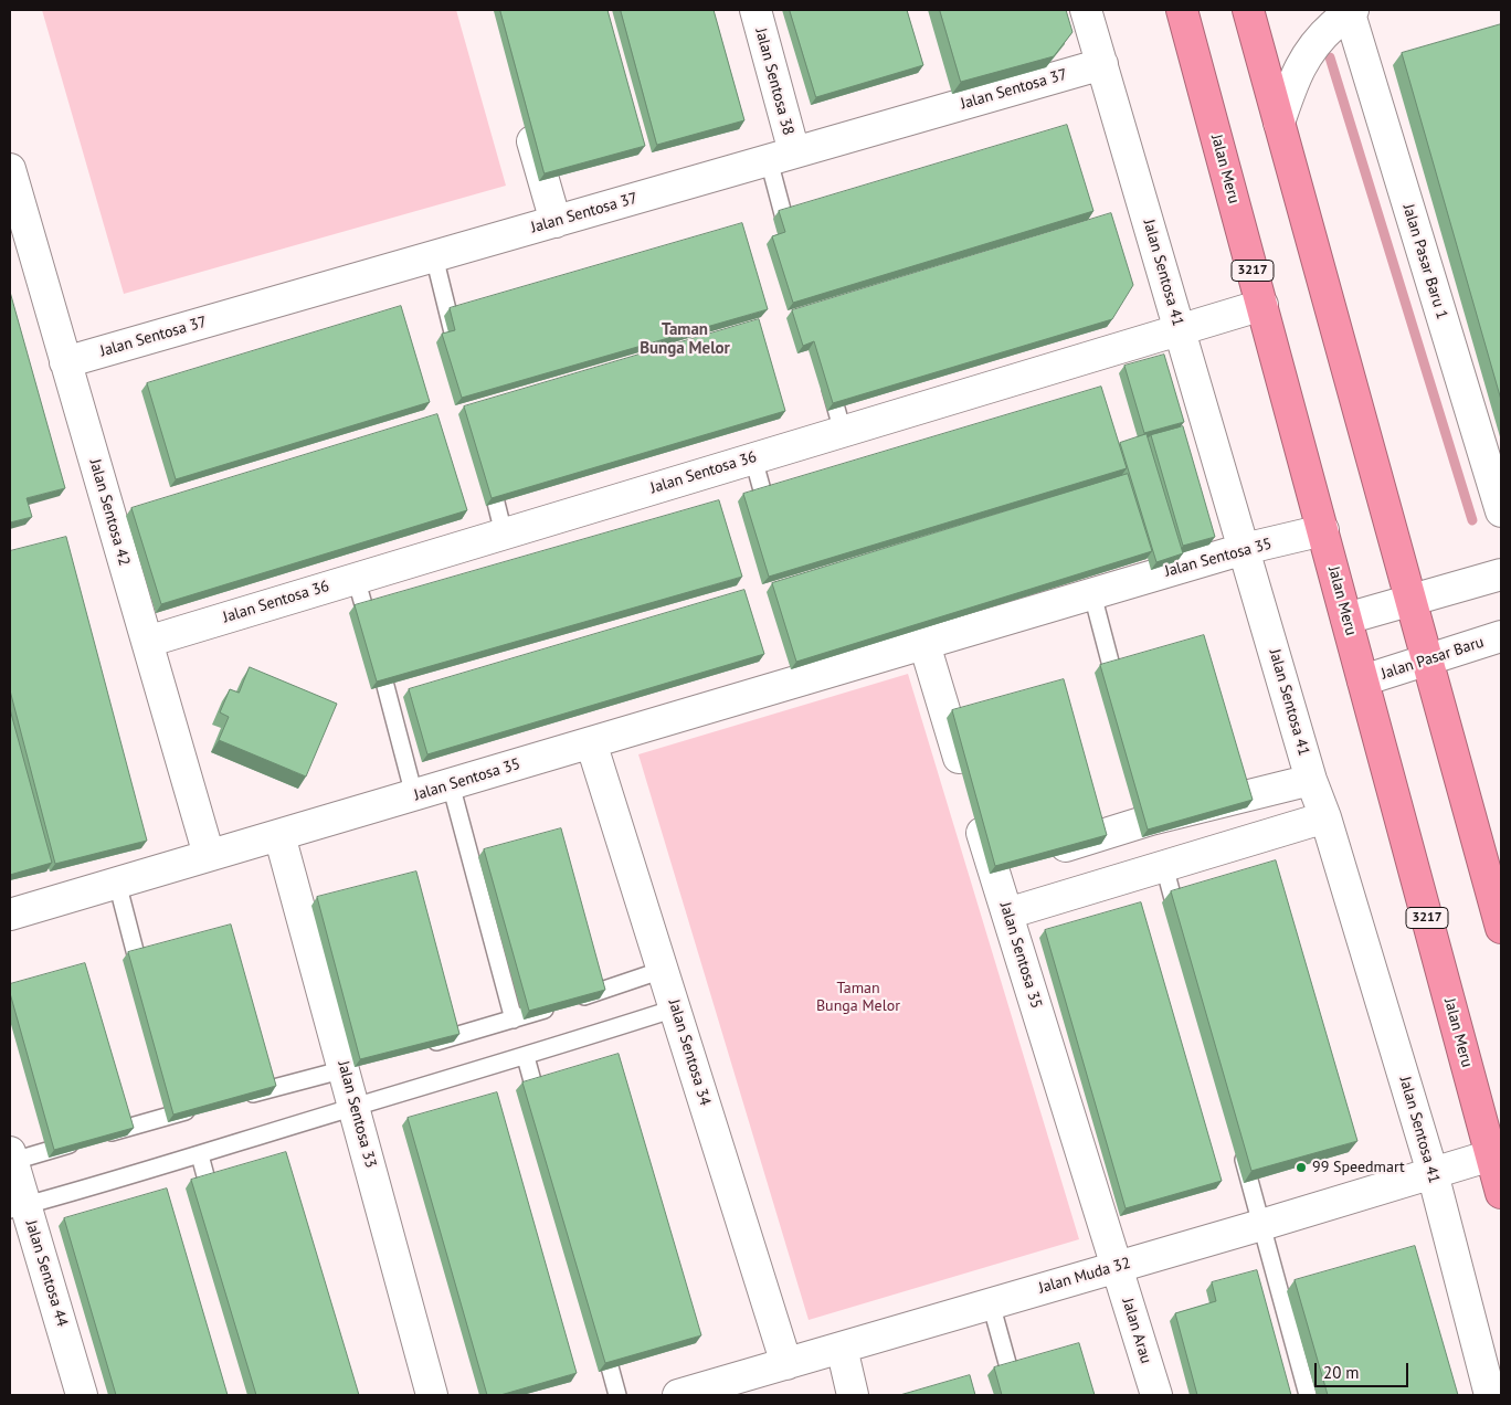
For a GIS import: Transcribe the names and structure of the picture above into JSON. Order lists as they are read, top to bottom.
{
  "streets": {
    "highway": ["Jalan Meru", "3217"],
    "street": [
      "Jalan Sentosa 38",
      "Jalan Sentosa 37",
      "Jalan Pasar Baru 1",
      "Jalan Sentosa 41",
      "Jalan Sentosa 36",
      "Jalan Sentosa 42",
      "Jalan Sentosa 35",
      "Jalan Pasar Baru",
      "Jalan Sentosa 34",
      "Jalan Sentosa 33",
      "Jalan Sentosa 44",
      "Jalan Muda 32",
      "Jalan Arau"
    ]
  },
  "crossings": [
    ["Jalan Sentosa 38", "Jalan Sentosa 37"],
    ["Jalan Sentosa 37", "Jalan Sentosa 41"],
    ["Jalan Sentosa 37", "Jalan Sentosa 42"],
    ["Jalan Meru", "Jalan Sentosa 36"],
    ["Jalan Meru", "Jalan Sentosa 35"],
    ["Jalan Meru", "Jalan Pasar Baru"],
    ["Jalan Meru", "Jalan Muda 32"],
    ["Jalan Sentosa 41", "Jalan Sentosa 36"],
    ["Jalan Sentosa 41", "Jalan Sentosa 35"],
    ["Jalan Sentosa 41", "Jalan Muda 32"],
    ["Jalan Sentosa 36", "Jalan Sentosa 42"],
    ["Jalan Sentosa 42", "Jalan Sentosa 35"],
    ["Jalan Sentosa 35", "Jalan Sentosa 34"],
    ["Jalan Sentosa 35", "Jalan Sentosa 33"],
    ["Jalan Sentosa 35", "Jalan Muda 32"],
    ["Jalan Sentosa 35", "Jalan Arau"],
    ["Jalan Sentosa 34", "Jalan Muda 32"],
    ["Jalan Muda 32", "Jalan Arau"]
  ],
  "districts": ["Taman Bunga Melor"],
  "parks": ["Taman Bunga Melor"],
  "places": ["99 Speedmart"],
  "scale_bar": "20 m"
}
